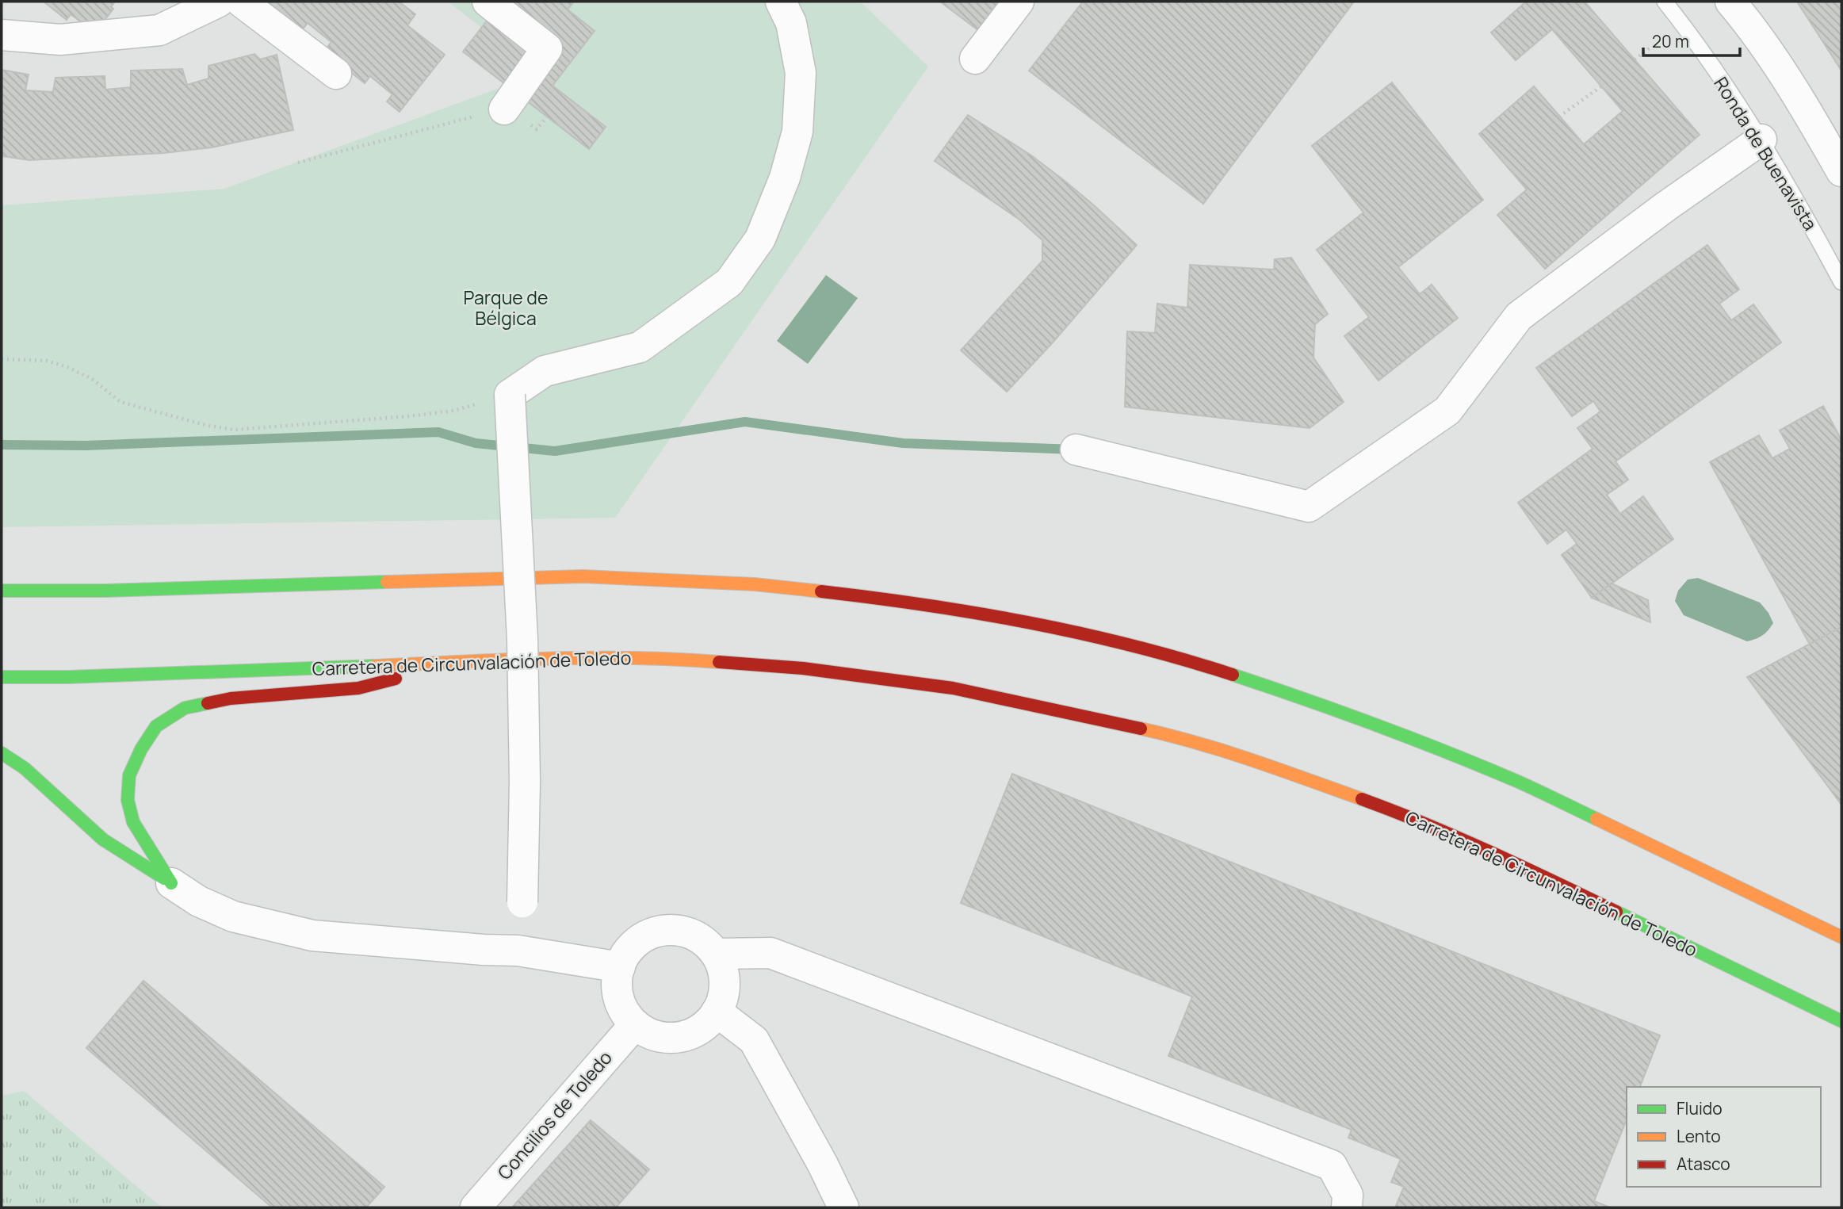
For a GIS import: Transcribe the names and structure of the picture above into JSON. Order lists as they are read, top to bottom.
{
  "streets": {
    "highway": ["Carretera de Circunvalación de Toledo"],
    "street": ["Concilios de Toledo"],
    "lane": ["Ronda de Buenavista"]
  },
  "parks": ["Parque de Bélgica"],
  "legend": ["Fluido", "Lento", "Atasco"],
  "scale_bar": "20 m"
}
